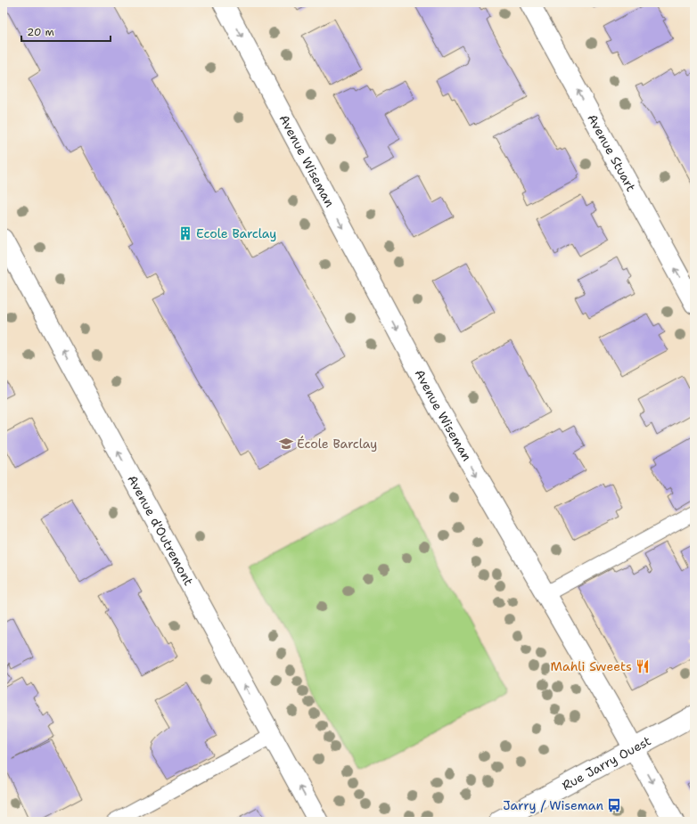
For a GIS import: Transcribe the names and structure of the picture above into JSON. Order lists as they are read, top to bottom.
{
  "streets": {
    "street": [
      "Avenue Stuart",
      "Avenue Wiseman",
      "Avenue d'Outremont",
      "Rue Jarry Ouest"
    ]
  },
  "crossings": [
    ["Avenue Wiseman", "Rue Jarry Ouest"]
  ],
  "one_way": ["Avenue Stuart", "Avenue Wiseman", "Avenue d'Outremont"],
  "places": {
    "building": ["Ecole Barclay"],
    "school or university": ["École Barclay"],
    "restaurant": ["Mahli Sweets"],
    "bus stop": ["Jarry / Wiseman"]
  },
  "scale_bar": "20 m"
}
